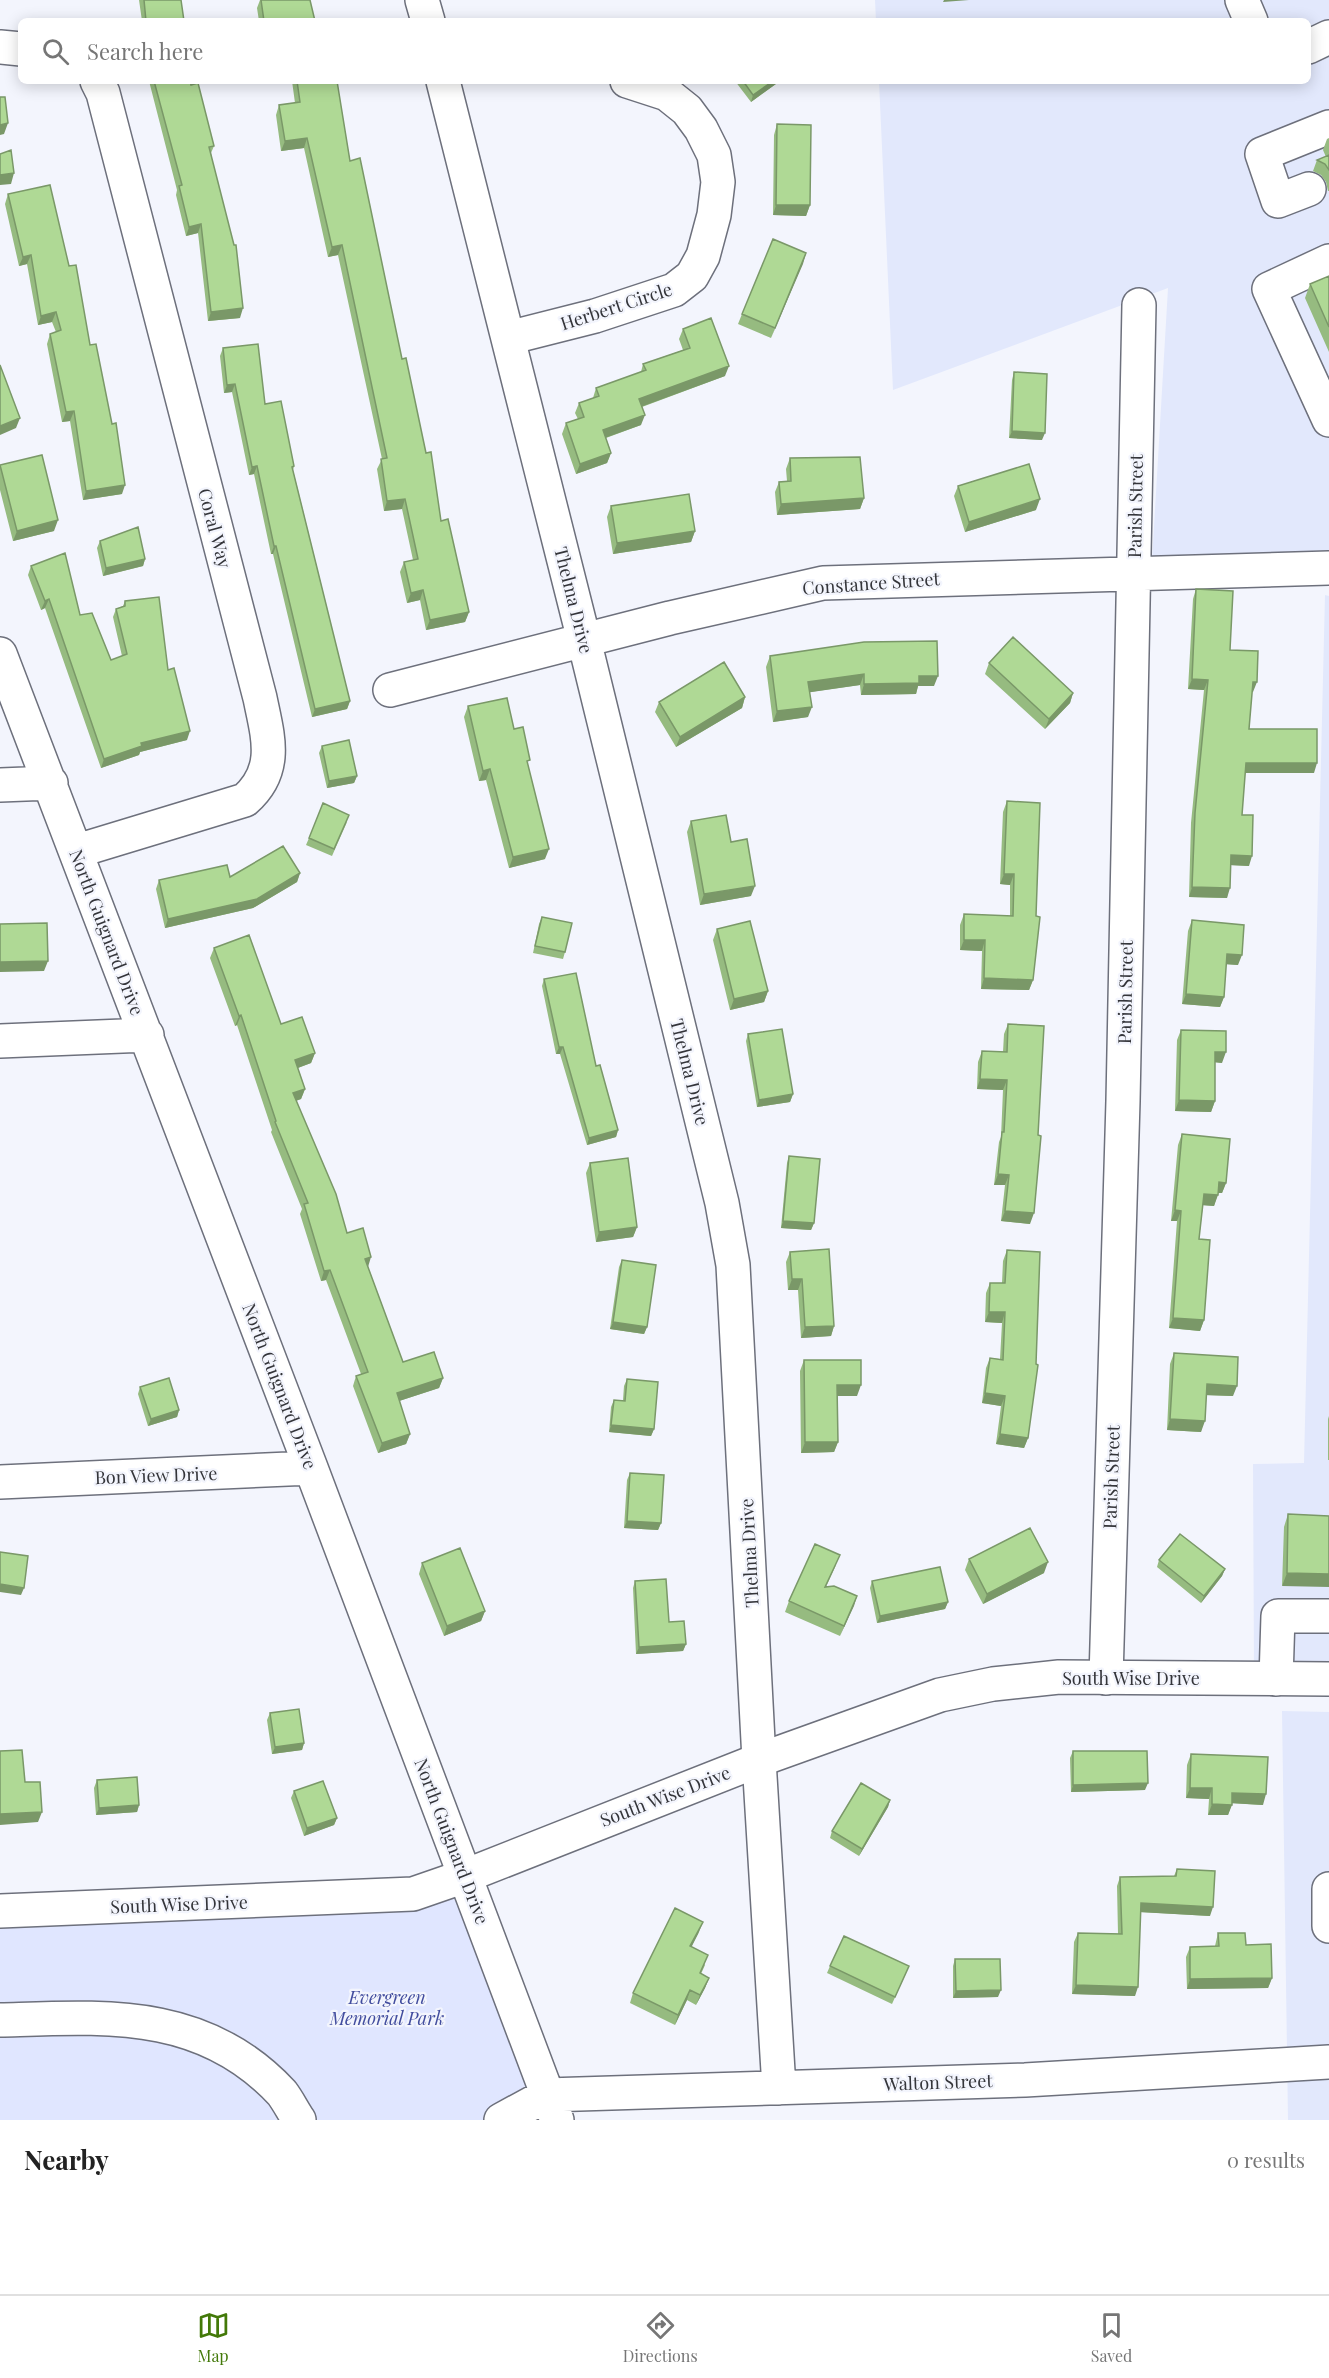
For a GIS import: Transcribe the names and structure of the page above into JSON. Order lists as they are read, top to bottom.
{
  "streets": {
    "street": [
      "Herbert Circle",
      "Parish Street",
      "Coral Way",
      "Constance Street",
      "Thelma Drive",
      "North Guignard Drive",
      "Bon View Drive",
      "South Wise Drive",
      "Walton Street"
    ]
  },
  "crossings": [
    ["Herbert Circle", "Thelma Drive"],
    ["Parish Street", "Constance Street"],
    ["Parish Street", "South Wise Drive"],
    ["Coral Way", "North Guignard Drive"],
    ["Constance Street", "Thelma Drive"],
    ["Thelma Drive", "South Wise Drive"],
    ["Thelma Drive", "Walton Street"],
    ["North Guignard Drive", "Bon View Drive"],
    ["North Guignard Drive", "South Wise Drive"],
    ["North Guignard Drive", "Walton Street"]
  ],
  "parks": ["Evergreen Memorial Park"],
  "page": {
    "search": "Search here",
    "heading": ["Nearby", "0 results"],
    "nav": ["Map", "Directions", "Saved"]
  }
}
